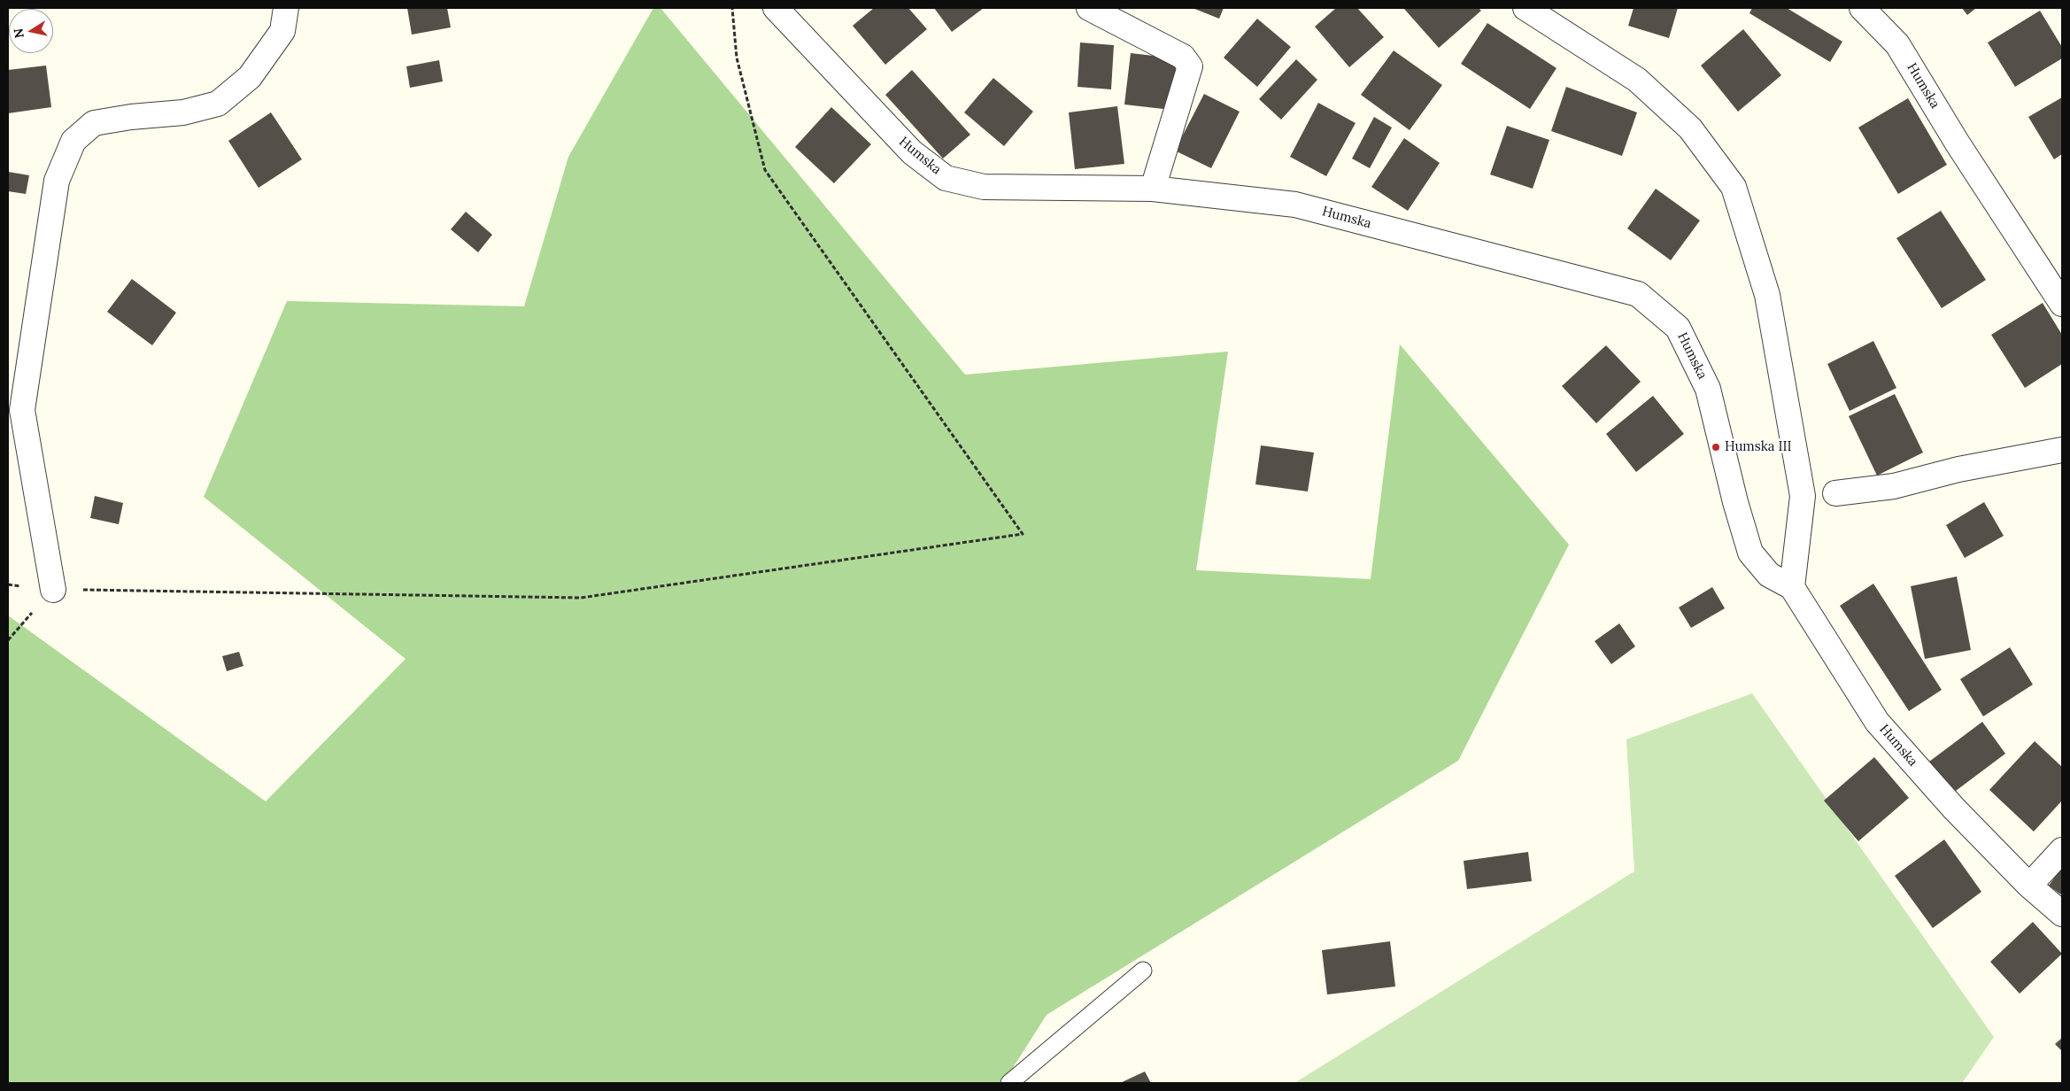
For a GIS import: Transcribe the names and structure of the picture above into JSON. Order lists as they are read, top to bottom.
{
  "streets": {
    "street": ["Humska"]
  },
  "places": ["Humska III"],
  "north": "left"
}
